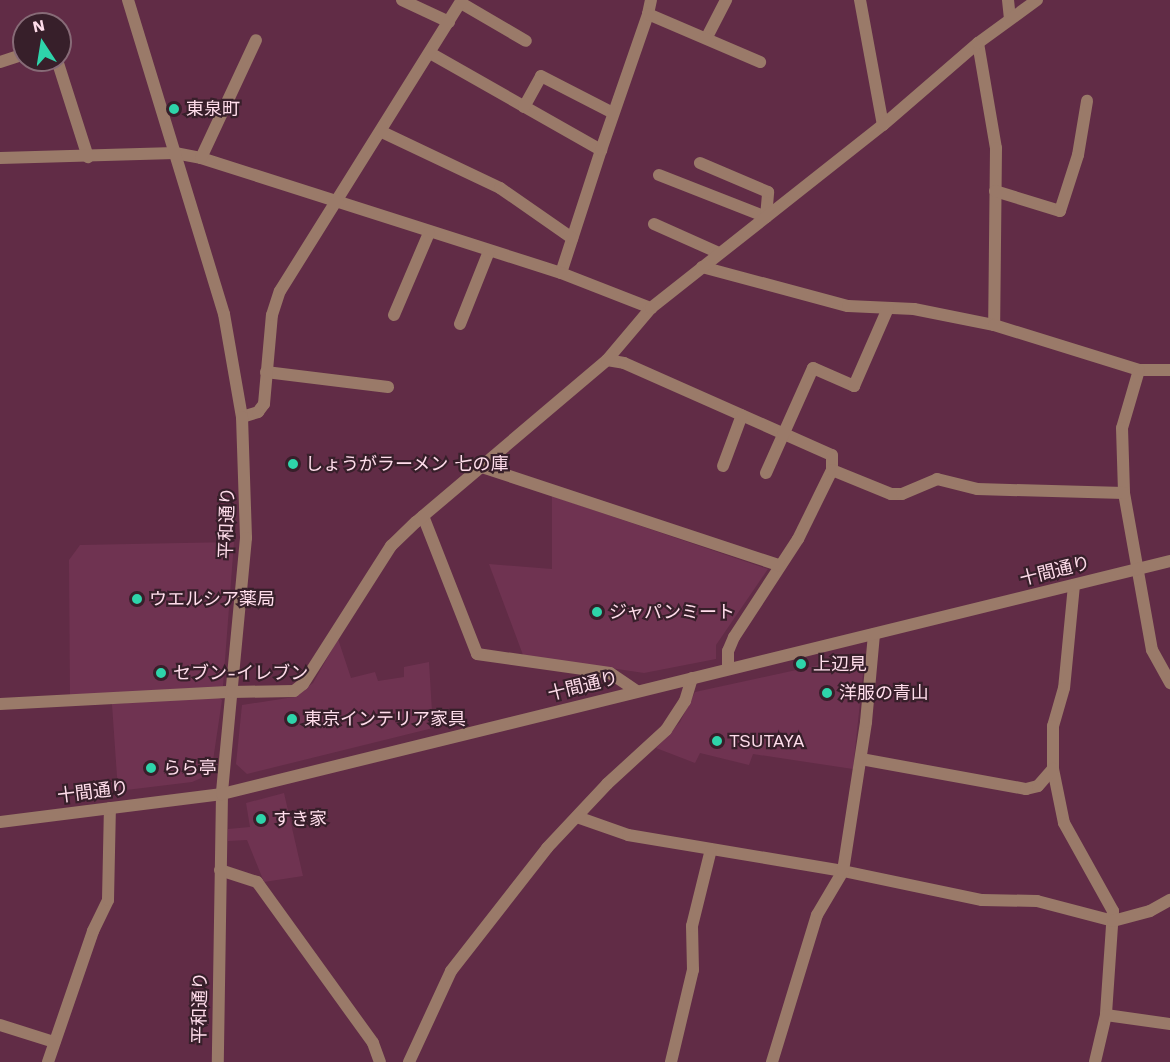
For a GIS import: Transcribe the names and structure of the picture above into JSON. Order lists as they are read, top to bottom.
{
  "streets": {
    "street": ["平和通り", "十間通り"]
  },
  "crossings": [
    ["平和通り", "十間通り"]
  ],
  "places": [
    "東泉町",
    "しょうがラーメン 七の庫",
    "ウエルシア薬局",
    "ジャパンミート",
    "上辺見",
    "セブン-イレブン",
    "洋服の青山",
    "東京インテリア家具",
    "TSUTAYA",
    "らら亭",
    "すき家"
  ],
  "north": "top"
}
